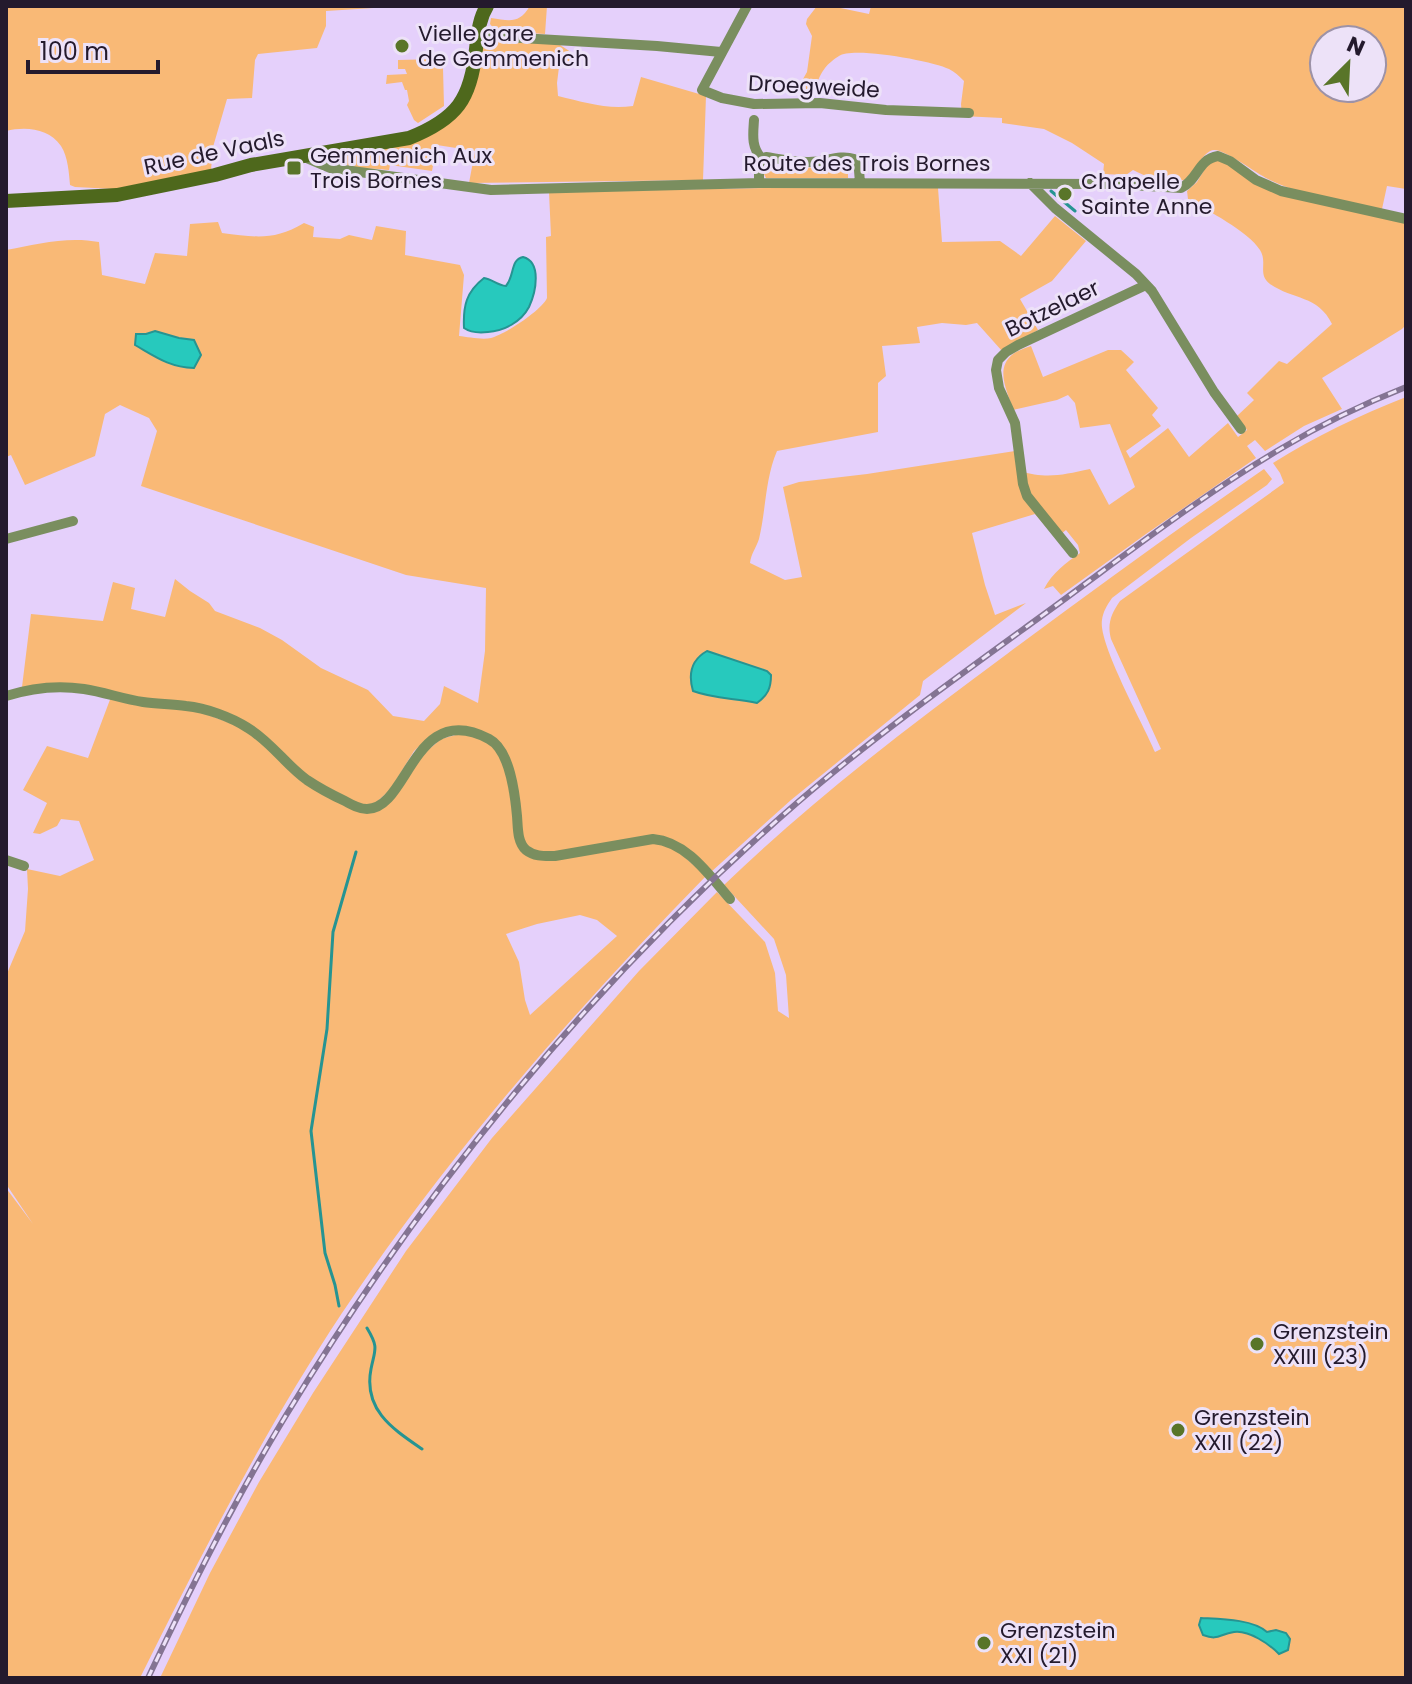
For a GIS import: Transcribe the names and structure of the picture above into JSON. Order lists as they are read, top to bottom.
{
  "streets": {
    "main road": ["Rue de Vaals"],
    "street": ["Droegweide", "Route des Trois Bornes", "Botzelaer"]
  },
  "crossings": [
    ["Rue de Vaals", "Route des Trois Bornes"],
    ["Route des Trois Bornes", "Botzelaer"]
  ],
  "places": {
    "other": [
      "Vielle gare de Gemmenich",
      "Chapelle Sainte Anne",
      "Grenzstein XXIII (23)",
      "Grenzstein XXII (22)",
      "Grenzstein XXI (21)"
    ],
    "transit": ["Gemmenich Aux Trois Bornes"]
  },
  "scale_bar": "100 m",
  "north": "top right"
}
